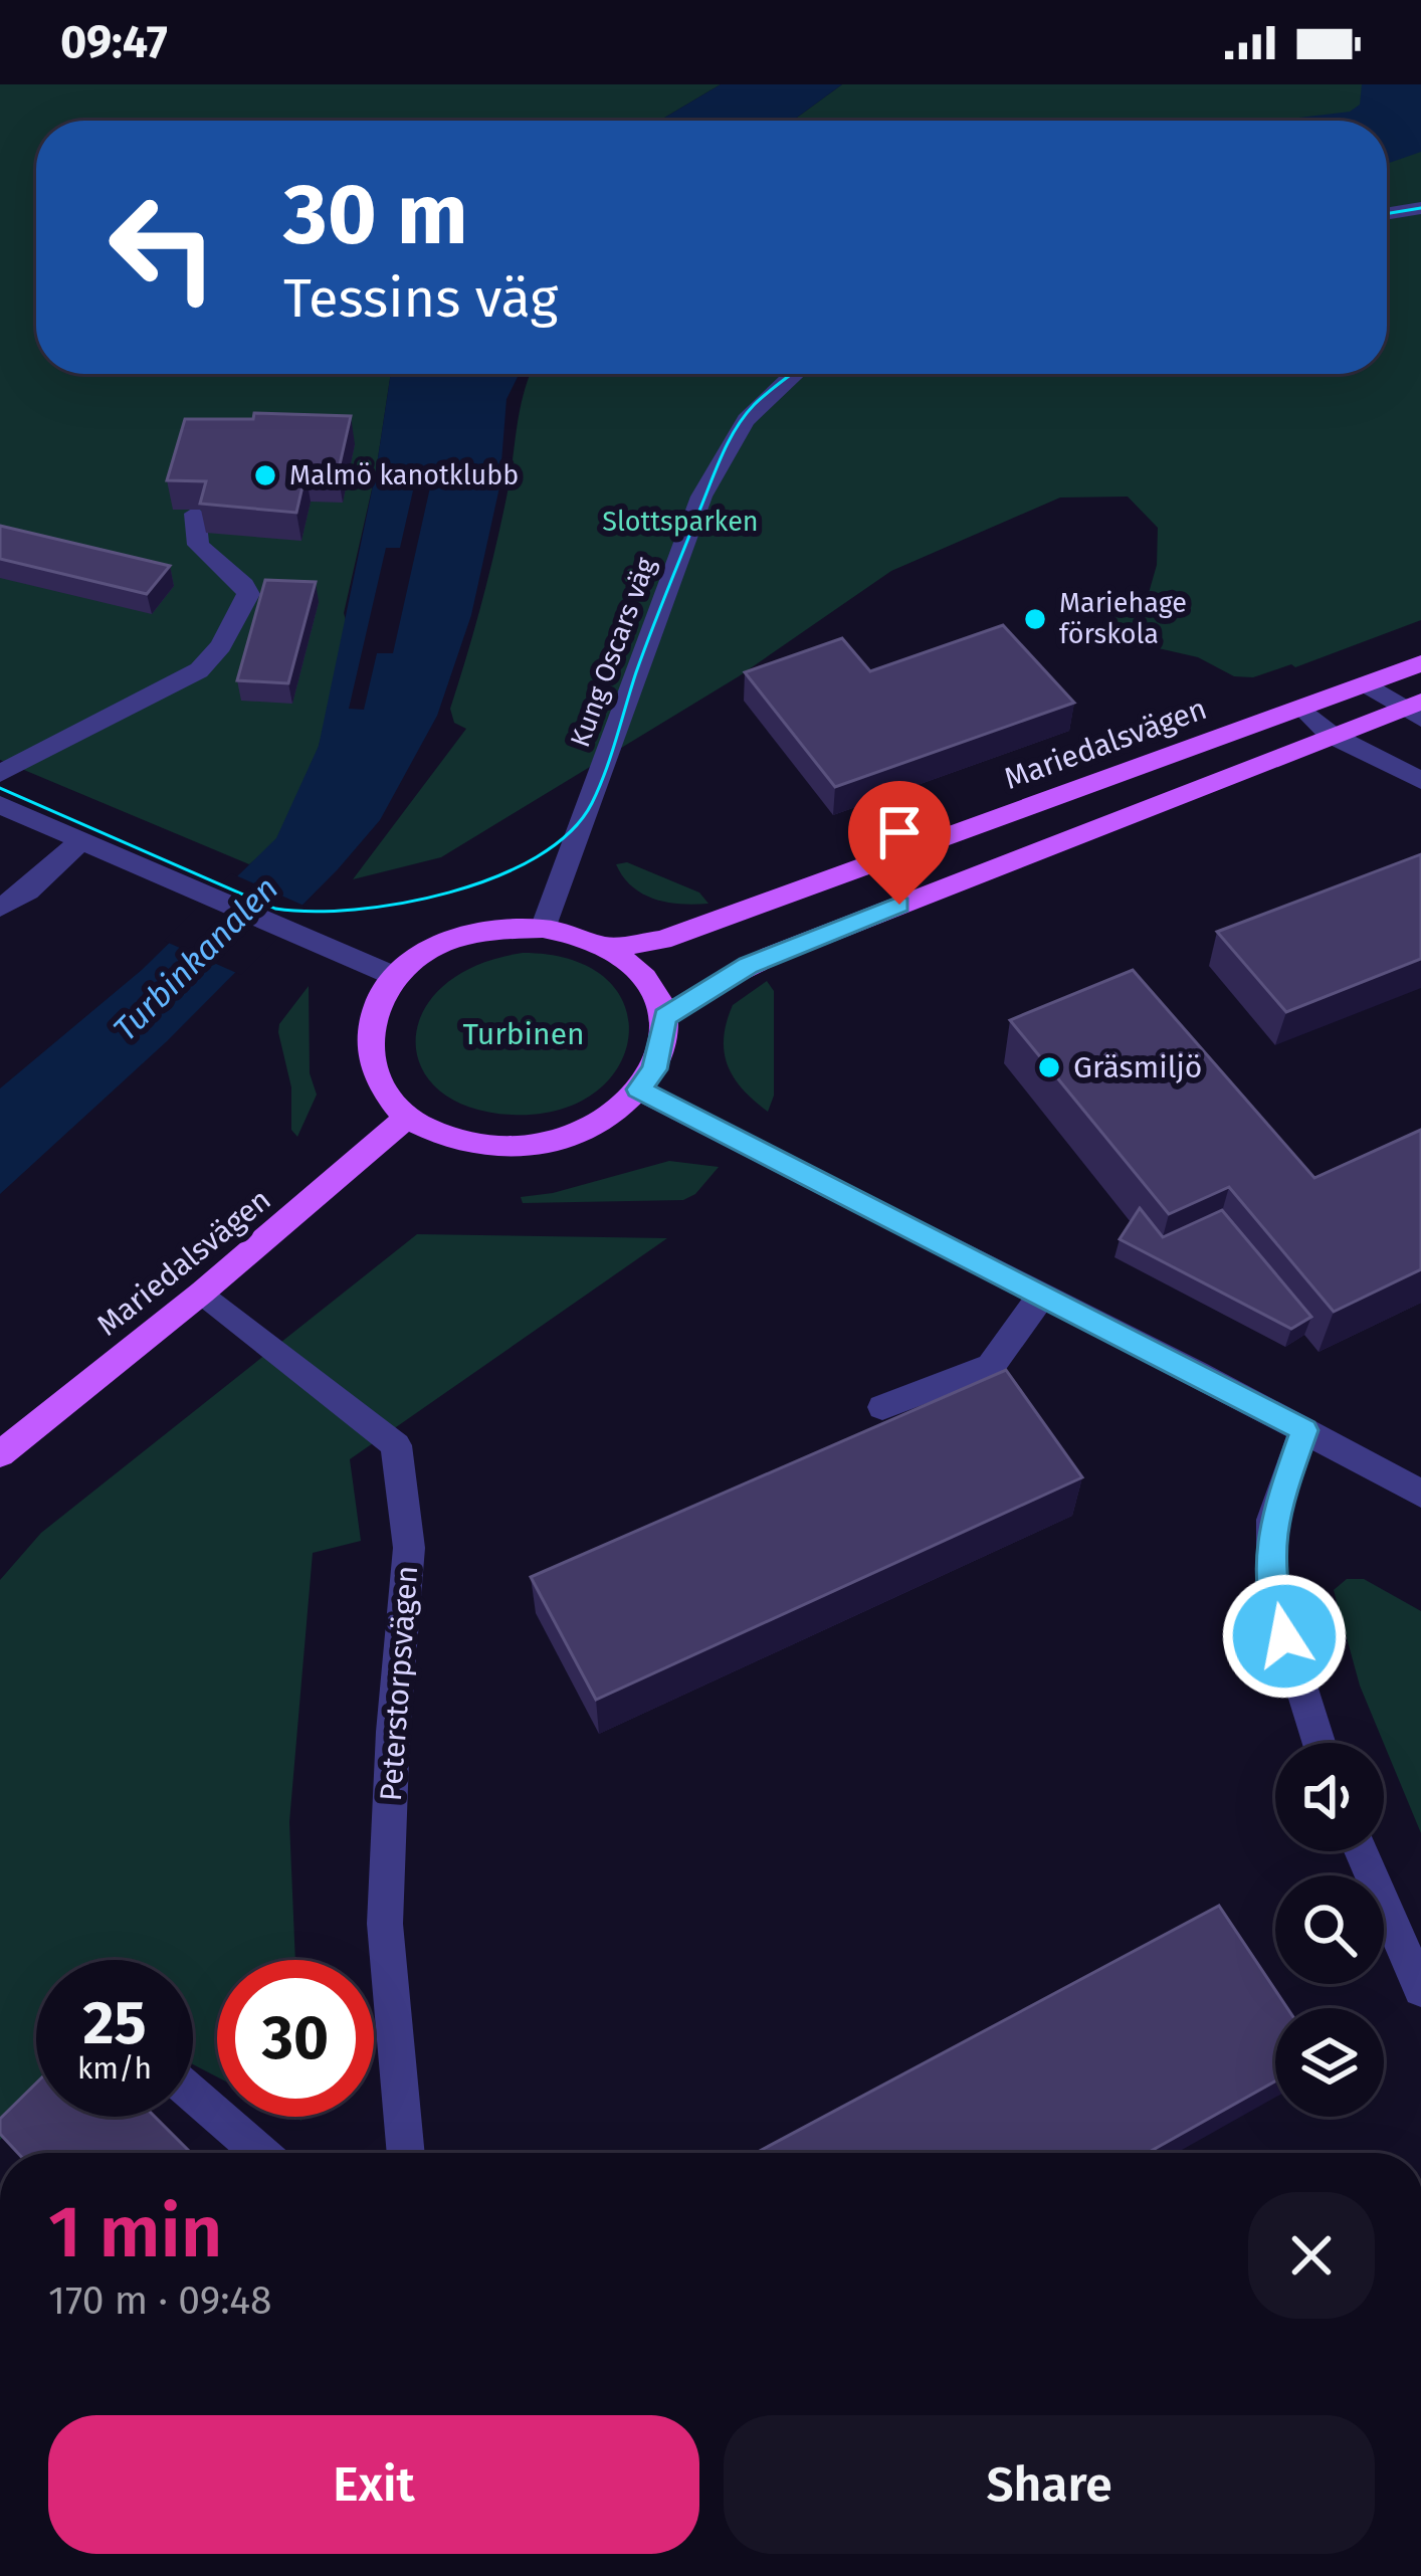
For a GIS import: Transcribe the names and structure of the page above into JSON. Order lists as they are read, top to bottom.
{
  "streets": {
    "main road": ["Mariedalsvägen"],
    "street": ["Kung Oscars väg", "Peterstorpsvägen"]
  },
  "crossings": [
    ["Kung Oscars väg", "Mariedalsvägen"],
    ["Mariedalsvägen", "Peterstorpsvägen"]
  ],
  "water": ["Turbinkanalen"],
  "parks": ["Slottsparken", "Turbinen"],
  "places": ["Malmö kanotklubb", "Mariehage förskola", "Gräsmiljö"],
  "page": {
    "status": "09:47",
    "turn": ["30 m", "Tessins väg"],
    "speed": "25 km/h",
    "limit": "30",
    "heading": ["1 min", "170 m · 09:48"],
    "buttons": ["Exit", "Share"]
  }
}
